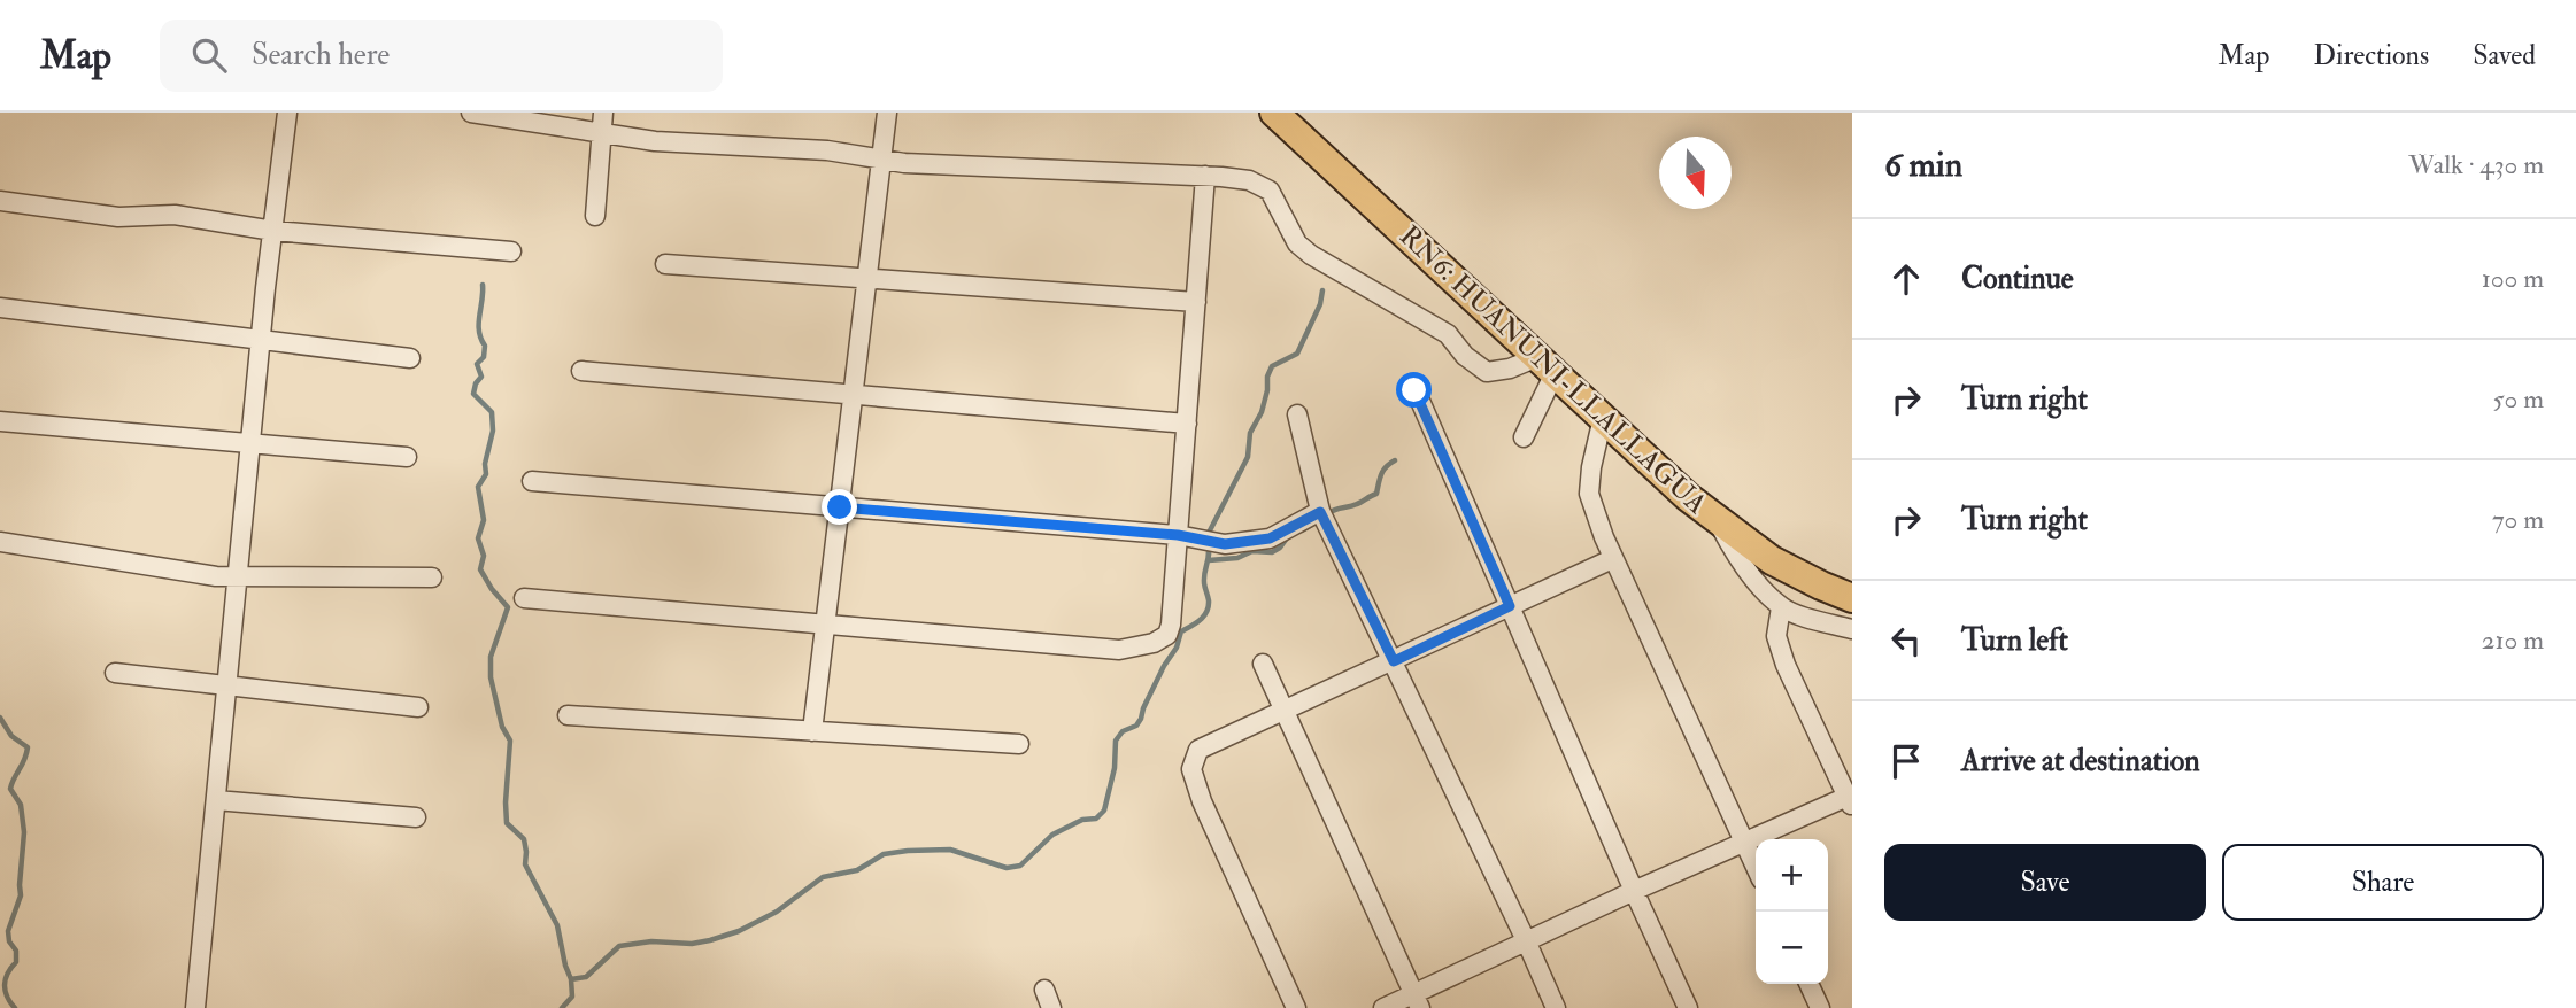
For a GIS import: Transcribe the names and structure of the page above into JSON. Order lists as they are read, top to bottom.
{
  "streets": {
    "highway": ["RN6: HUANUNI-LLALLAGUA"]
  },
  "north": "bottom",
  "page": {
    "header": "Map",
    "search": "Search here",
    "nav": ["Map", "Directions", "Saved"],
    "heading": ["6 min", "Walk · 430 m"],
    "list": [
      ["Continue", "100 m"],
      ["Turn right", "50 m"],
      ["Turn right", "70 m"],
      ["Turn left", "210 m"],
      "Arrive at destination"
    ],
    "buttons": ["Save", "Share"],
    "map_buttons": ["+", "−"]
  }
}
